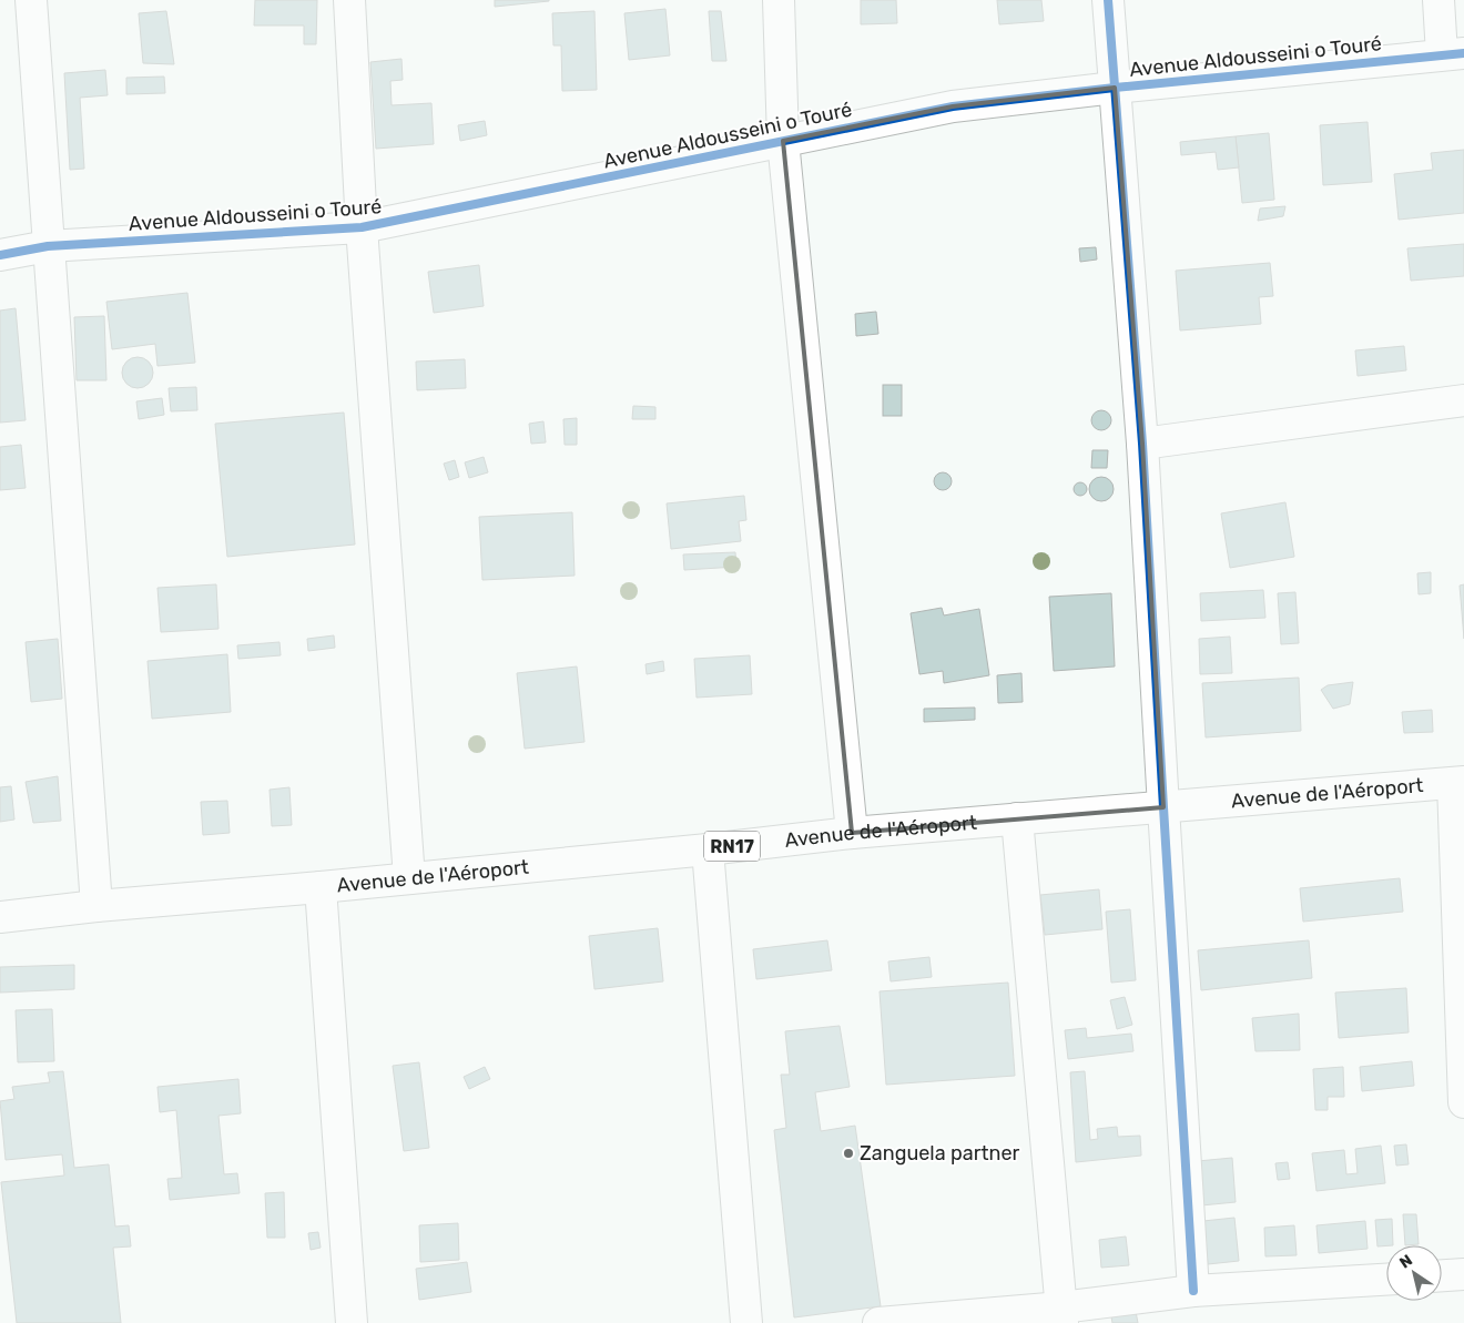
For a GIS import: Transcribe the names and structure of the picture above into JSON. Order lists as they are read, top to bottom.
{
  "streets": {
    "street": ["Avenue Aldousseini o Touré", "Avenue de l'Aéroport", "RN17"]
  },
  "places": ["Zanguela partner"],
  "north": "top left"
}
